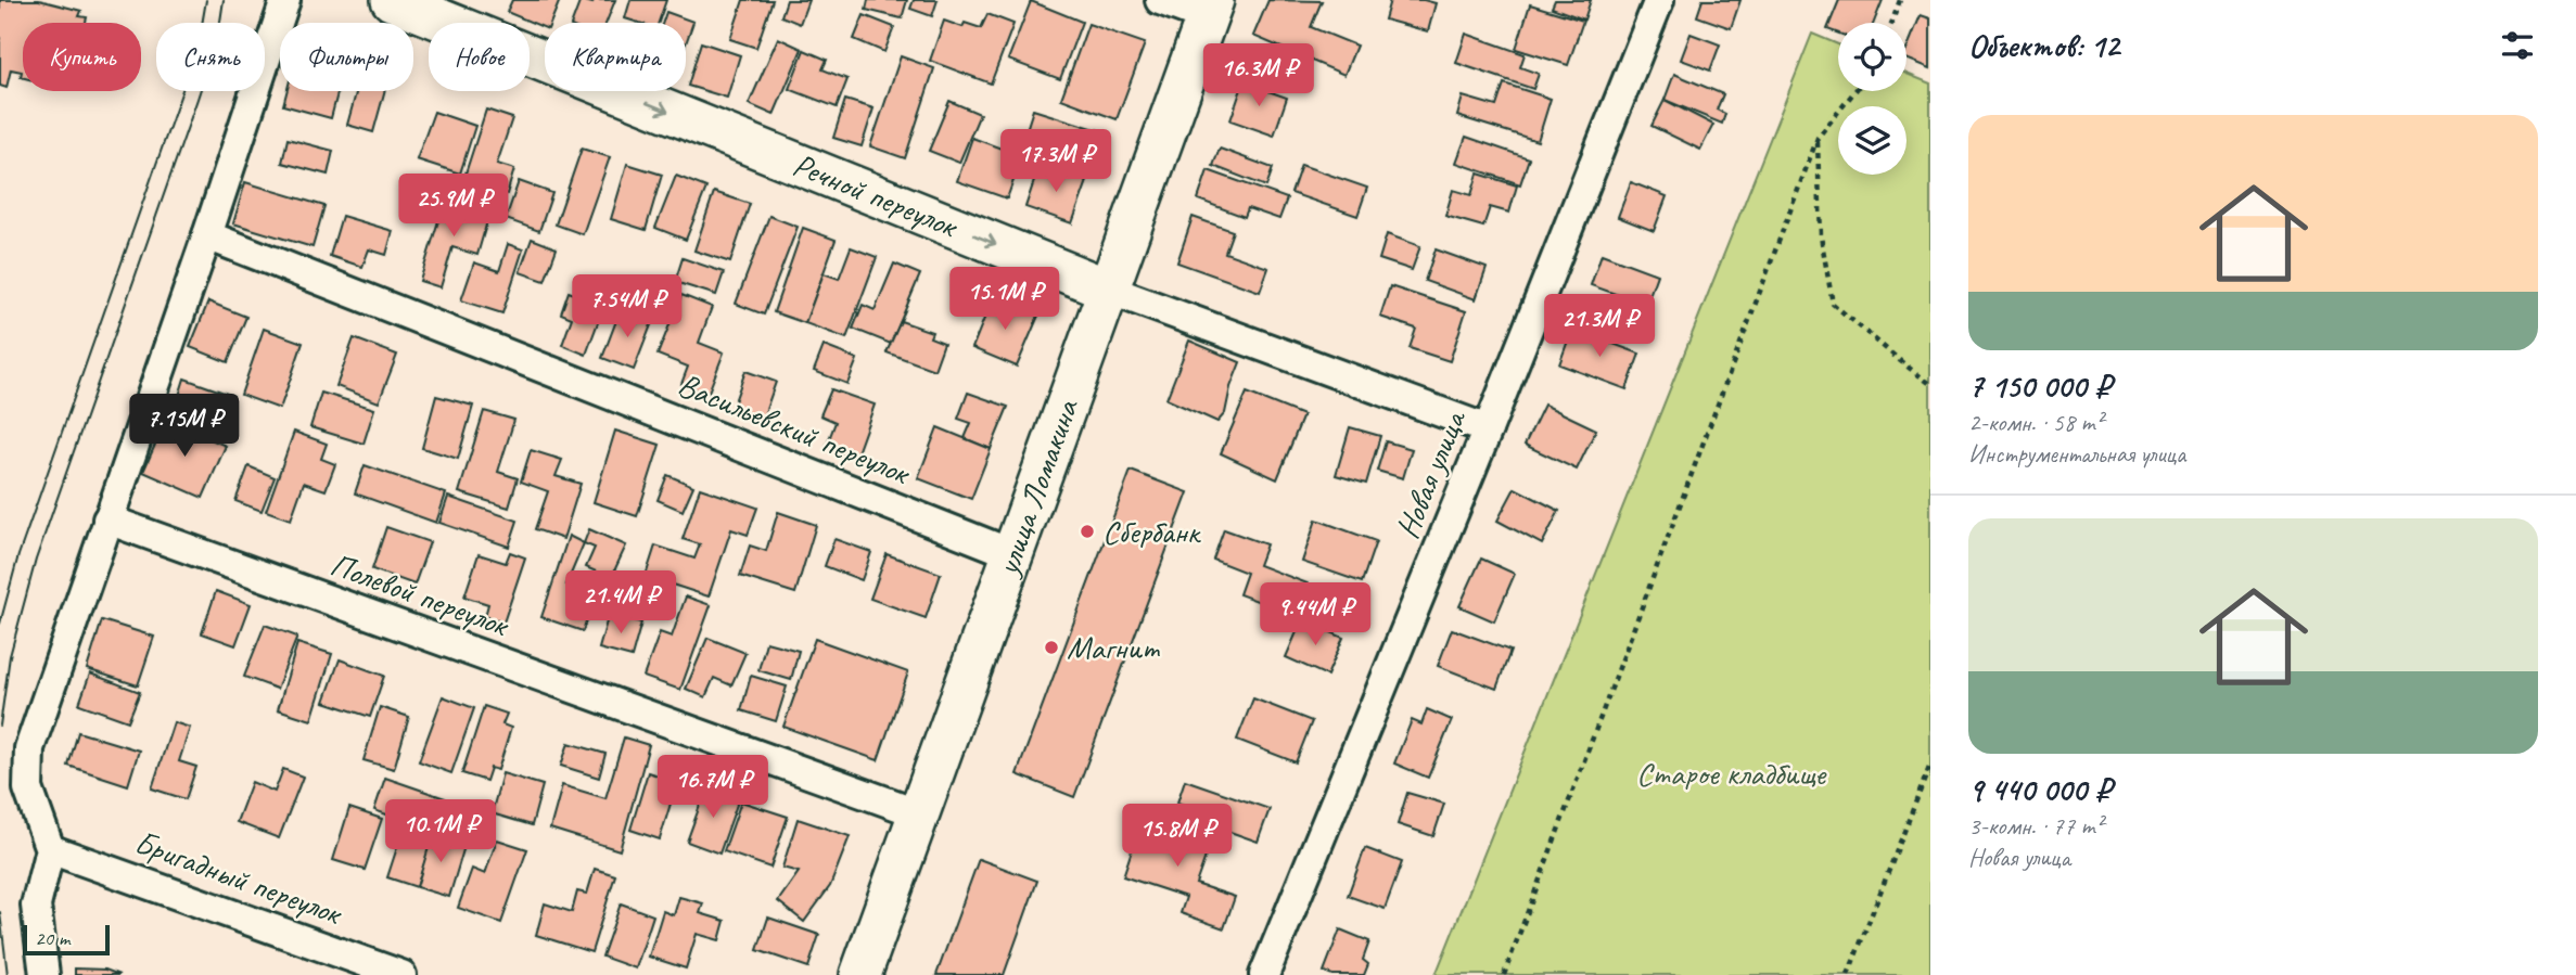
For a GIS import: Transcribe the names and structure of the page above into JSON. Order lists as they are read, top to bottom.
{
  "streets": {
    "main road": ["Речной переулок", "улица Ломакина"],
    "street": [
      "Васильевский переулок",
      "Новая улица",
      "Полевой переулок",
      "Бригадный переулок"
    ]
  },
  "crossings": [
    ["Речной переулок", "Новая улица"],
    ["Речной переулок", "улица Ломакина"],
    ["Васильевский переулок", "улица Ломакина"],
    ["улица Ломакина", "Полевой переулок"]
  ],
  "one_way": ["Речной переулок"],
  "parks": ["Старое кладбище"],
  "places": ["Сбербанк", "Магнит"],
  "scale_bar": "20 m",
  "page": {
    "heading": "Объектов: 12",
    "chip": [
      "Купить",
      "Снять",
      "Фильтры",
      "Новое",
      "Квартира"
    ],
    "price": [
      "16.3M ₽",
      "17.3M ₽",
      "25.9M ₽",
      "15.1M ₽",
      "7.54M ₽",
      "21.3M ₽",
      "7.15M ₽",
      "21.4M ₽",
      "9.44M ₽",
      "16.7M ₽",
      "10.1M ₽",
      "15.8M ₽"
    ],
    "list": [
      {
        "name": "7 150 000 ₽",
        "note": "2-комн. · 58 m² · Инструментальная улица"
      },
      {
        "name": "9 440 000 ₽",
        "note": "3-комн. · 77 m² · Новая улица"
      }
    ],
    "scale": "20 m"
  }
}
